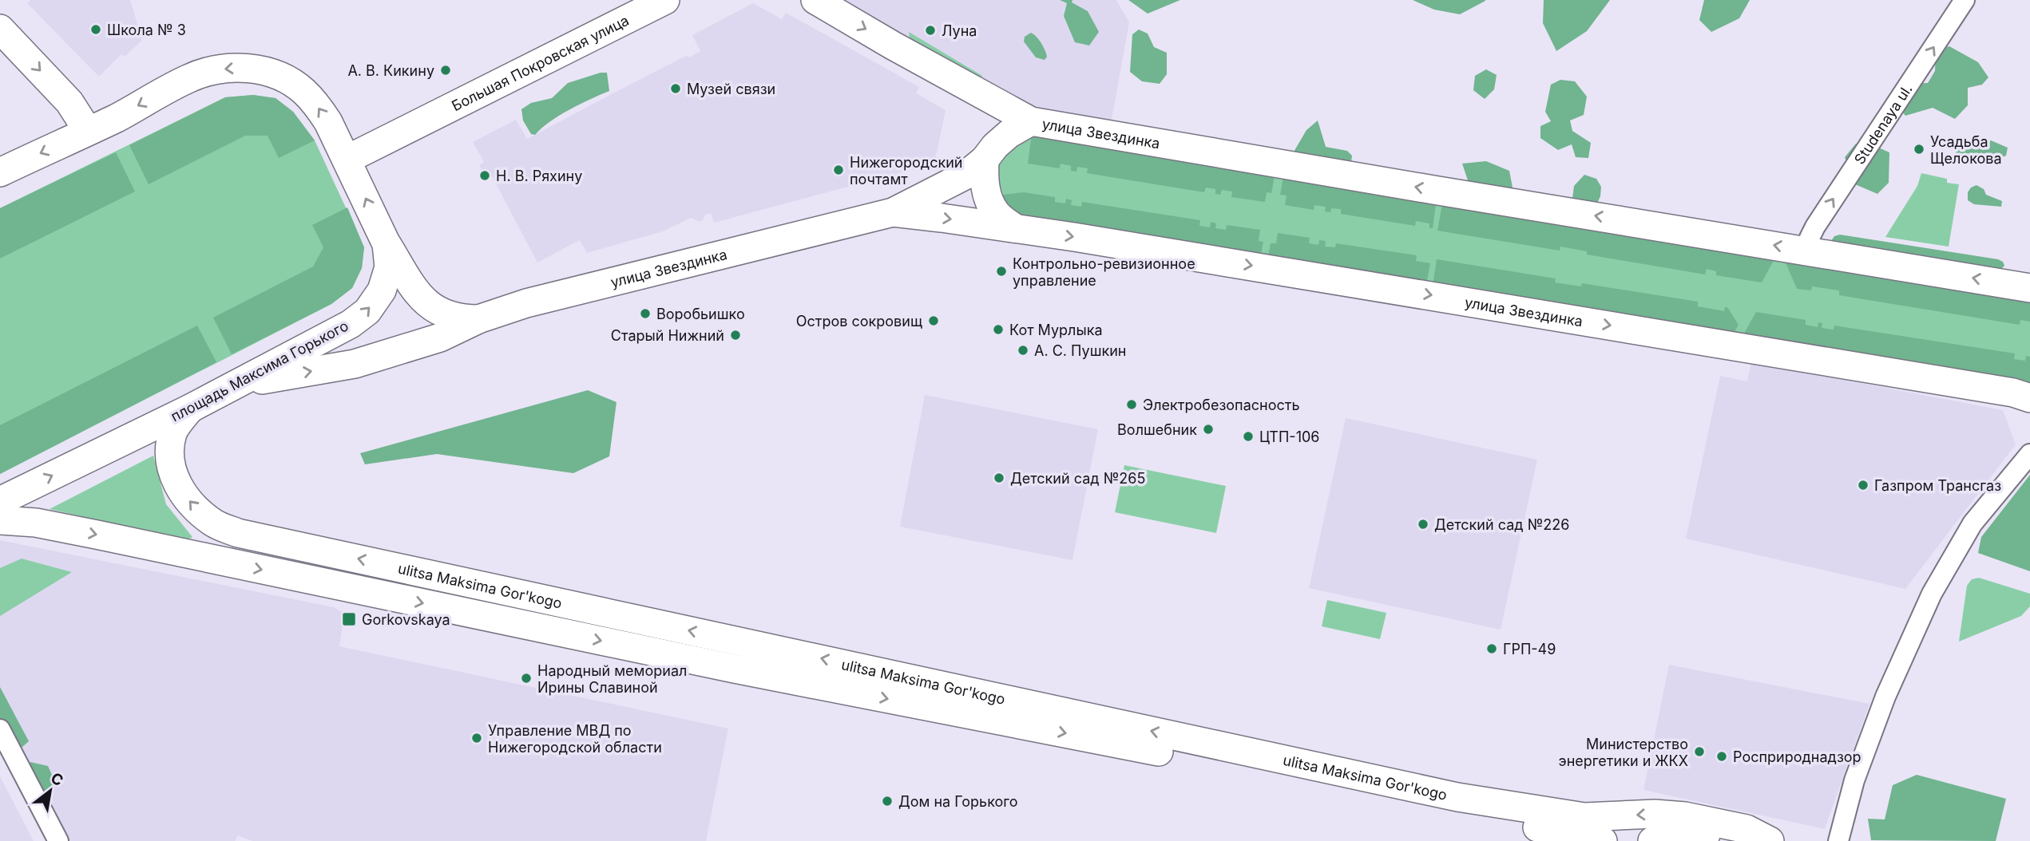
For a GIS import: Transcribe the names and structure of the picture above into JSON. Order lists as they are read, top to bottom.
{
  "streets": {
    "main road": [
      "Большая Покровская улица",
      "улица Звездинка",
      "площадь Максима Горького",
      "ulitsa Maksima Gor'kogo"
    ],
    "street": ["Studenaya ul."]
  },
  "crossings": [
    ["Большая Покровская улица", "площадь Максима Горького"],
    ["Studenaya ul.", "улица Звездинка"],
    ["улица Звездинка", "площадь Максима Горького"],
    ["площадь Максима Горького", "ulitsa Maksima Gor'kogo"]
  ],
  "one_way": ["Studenaya ul."],
  "places": {
    "other": [
      "Школа № 3",
      "Луна",
      "А. В. Кикину",
      "Музей связи",
      "Усадьба Щелокова",
      "Нижегородский почтамт",
      "Н. В. Ряхину",
      "Контрольно-ревизионное управление",
      "Воробьишко",
      "Остров сокровищ",
      "Кот Мурлыка",
      "Старый Нижний",
      "А. С. Пушкин",
      "Электробезопасность",
      "Волшебник",
      "ЦТП-106",
      "Детский сад №265",
      "Газпром Трансгаз",
      "Детский сад №226",
      "ГРП-49",
      "Народный мемориал Ирины Славиной",
      "Управление МВД по Нижегородской области",
      "Министерство энергетики и ЖКХ",
      "Росприроднадзор",
      "Дом на Горького"
    ],
    "transit": ["Gorkovskaya"]
  },
  "north": "top right"
}
